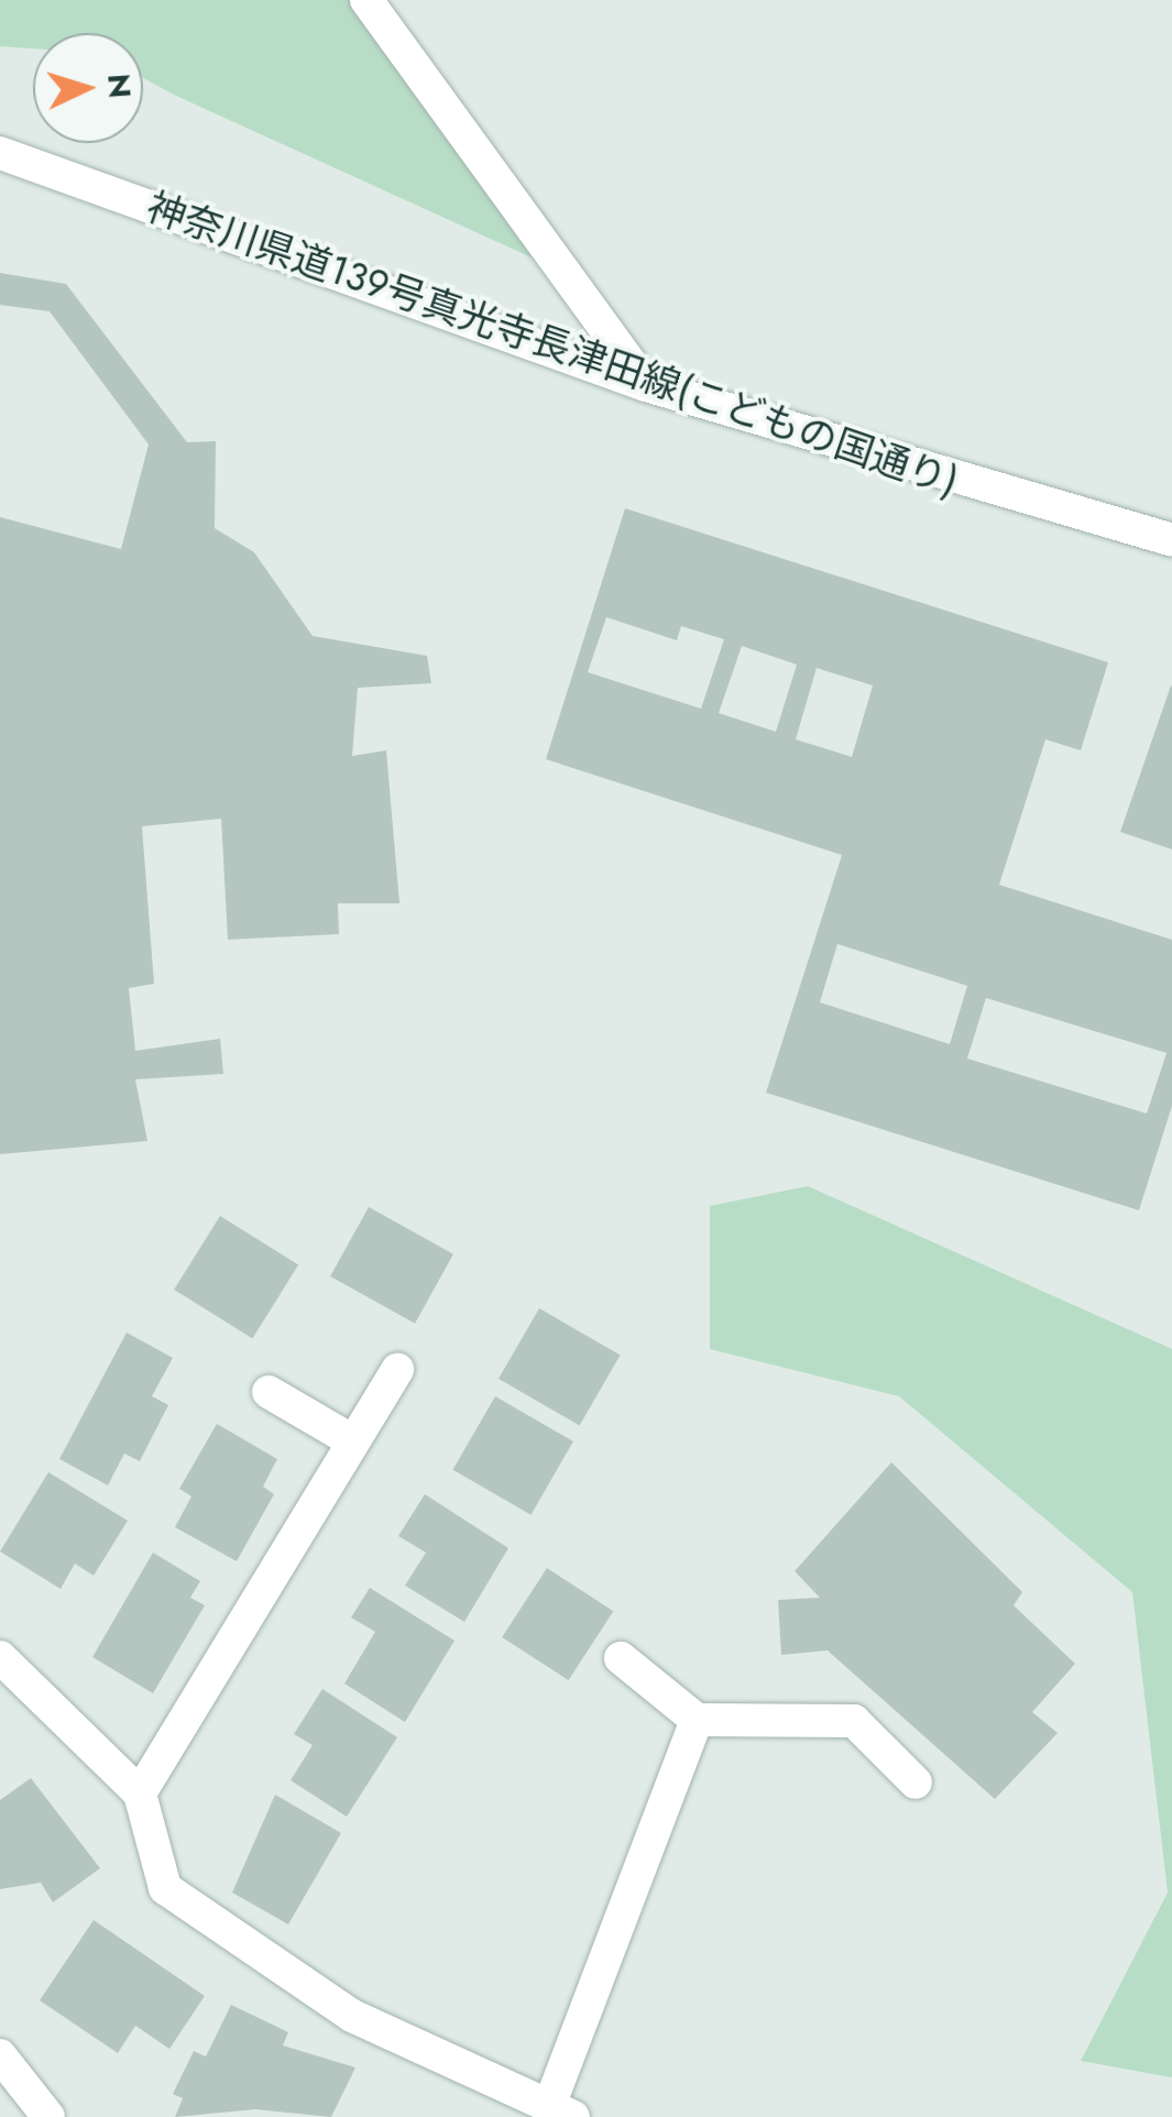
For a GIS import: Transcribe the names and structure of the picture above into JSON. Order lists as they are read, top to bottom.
{
  "streets": {
    "main road": ["神奈川県道139号真光寺長津田線(こどもの国通り)"]
  },
  "north": "right"
}
